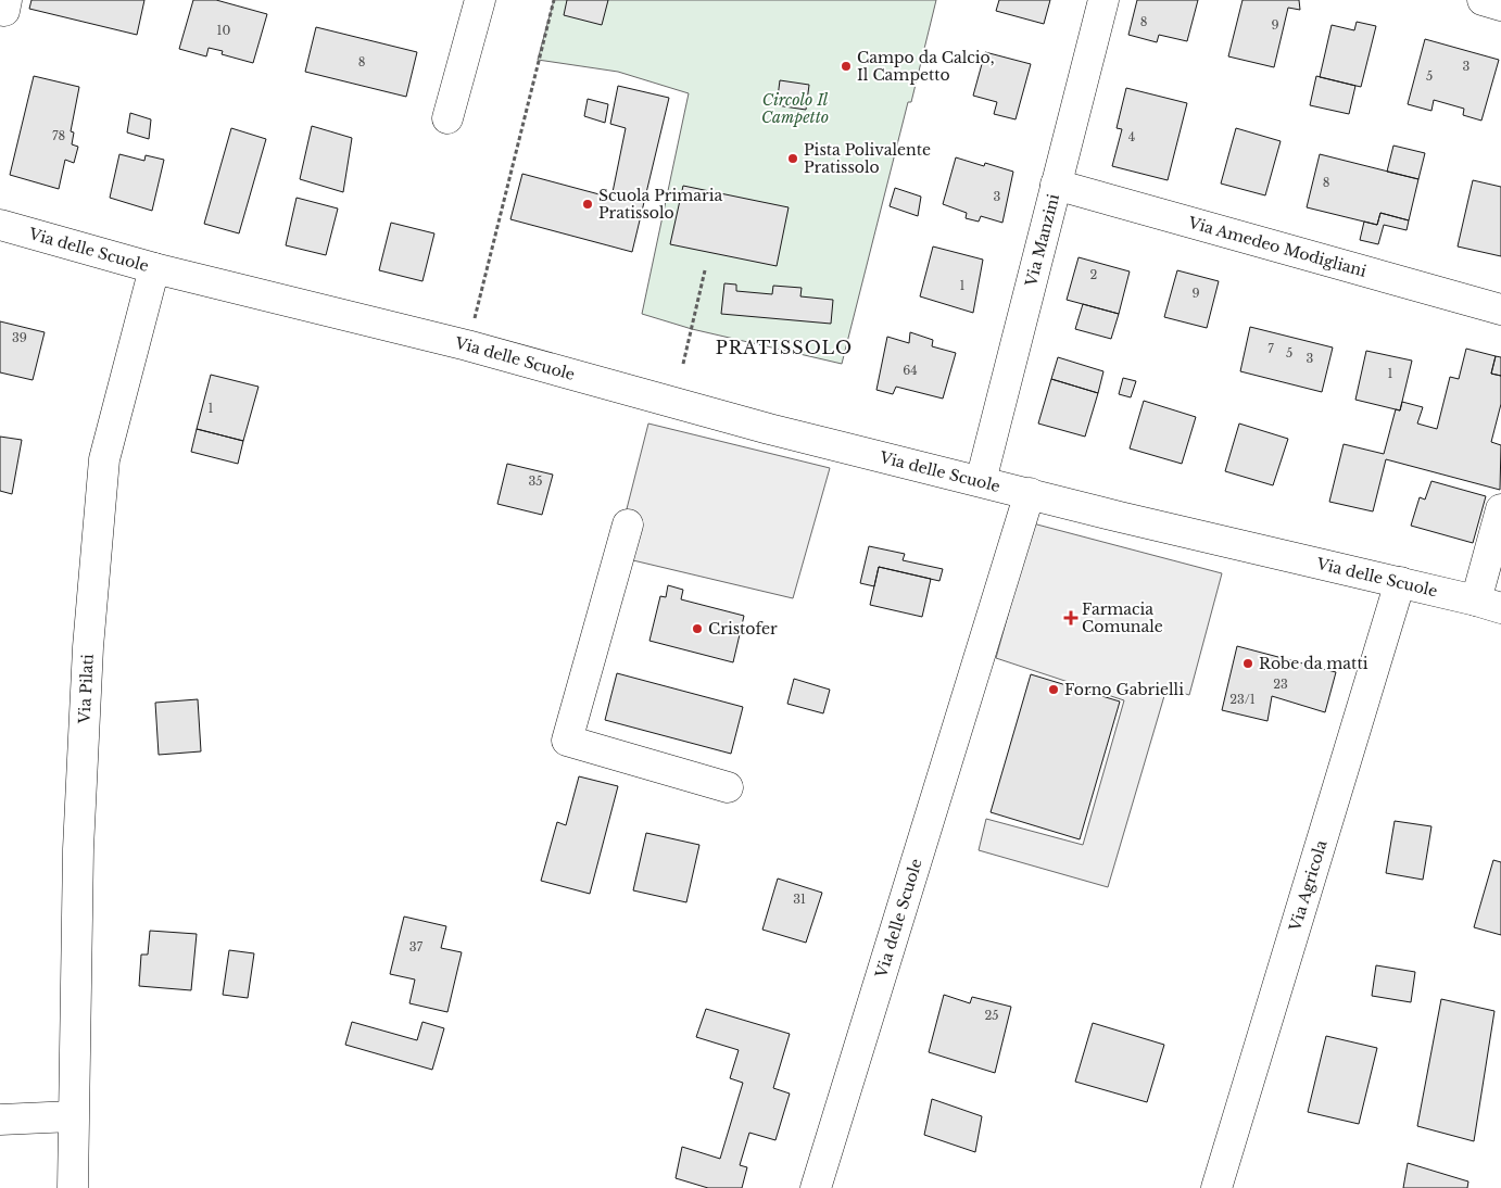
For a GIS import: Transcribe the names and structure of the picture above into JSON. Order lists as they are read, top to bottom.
{
  "streets": {
    "street": [
      "Via Manzini",
      "Via Amedeo Modigliani",
      "Via delle Scuole",
      "Via Pilati",
      "Via Agricola"
    ]
  },
  "crossings": [
    ["Via Manzini", "Via Amedeo Modigliani"],
    ["Via Manzini", "Via delle Scuole"],
    ["Via delle Scuole", "Via Pilati"],
    ["Via delle Scuole", "Via Agricola"]
  ],
  "districts": ["PRATISSOLO"],
  "parks": ["Circolo Il Campetto"],
  "places": {
    "other": [
      "Campo da Calcio, Il Campetto",
      "Pista Polivalente Pratissolo",
      "Scuola Primaria Pratissolo",
      "Cristofer",
      "Robe da matti",
      "Forno Gabrielli"
    ],
    "health": ["Farmacia Comunale"]
  },
  "house_numbers": [
    "8",
    "9",
    "10",
    "8",
    "3",
    "5",
    "78",
    "4",
    "8",
    "3",
    "2",
    "1",
    "9",
    "39",
    "7",
    "5",
    "3",
    "64",
    "1",
    "1",
    "35",
    "23",
    "23/1",
    "31",
    "37",
    "25"
  ]
}
